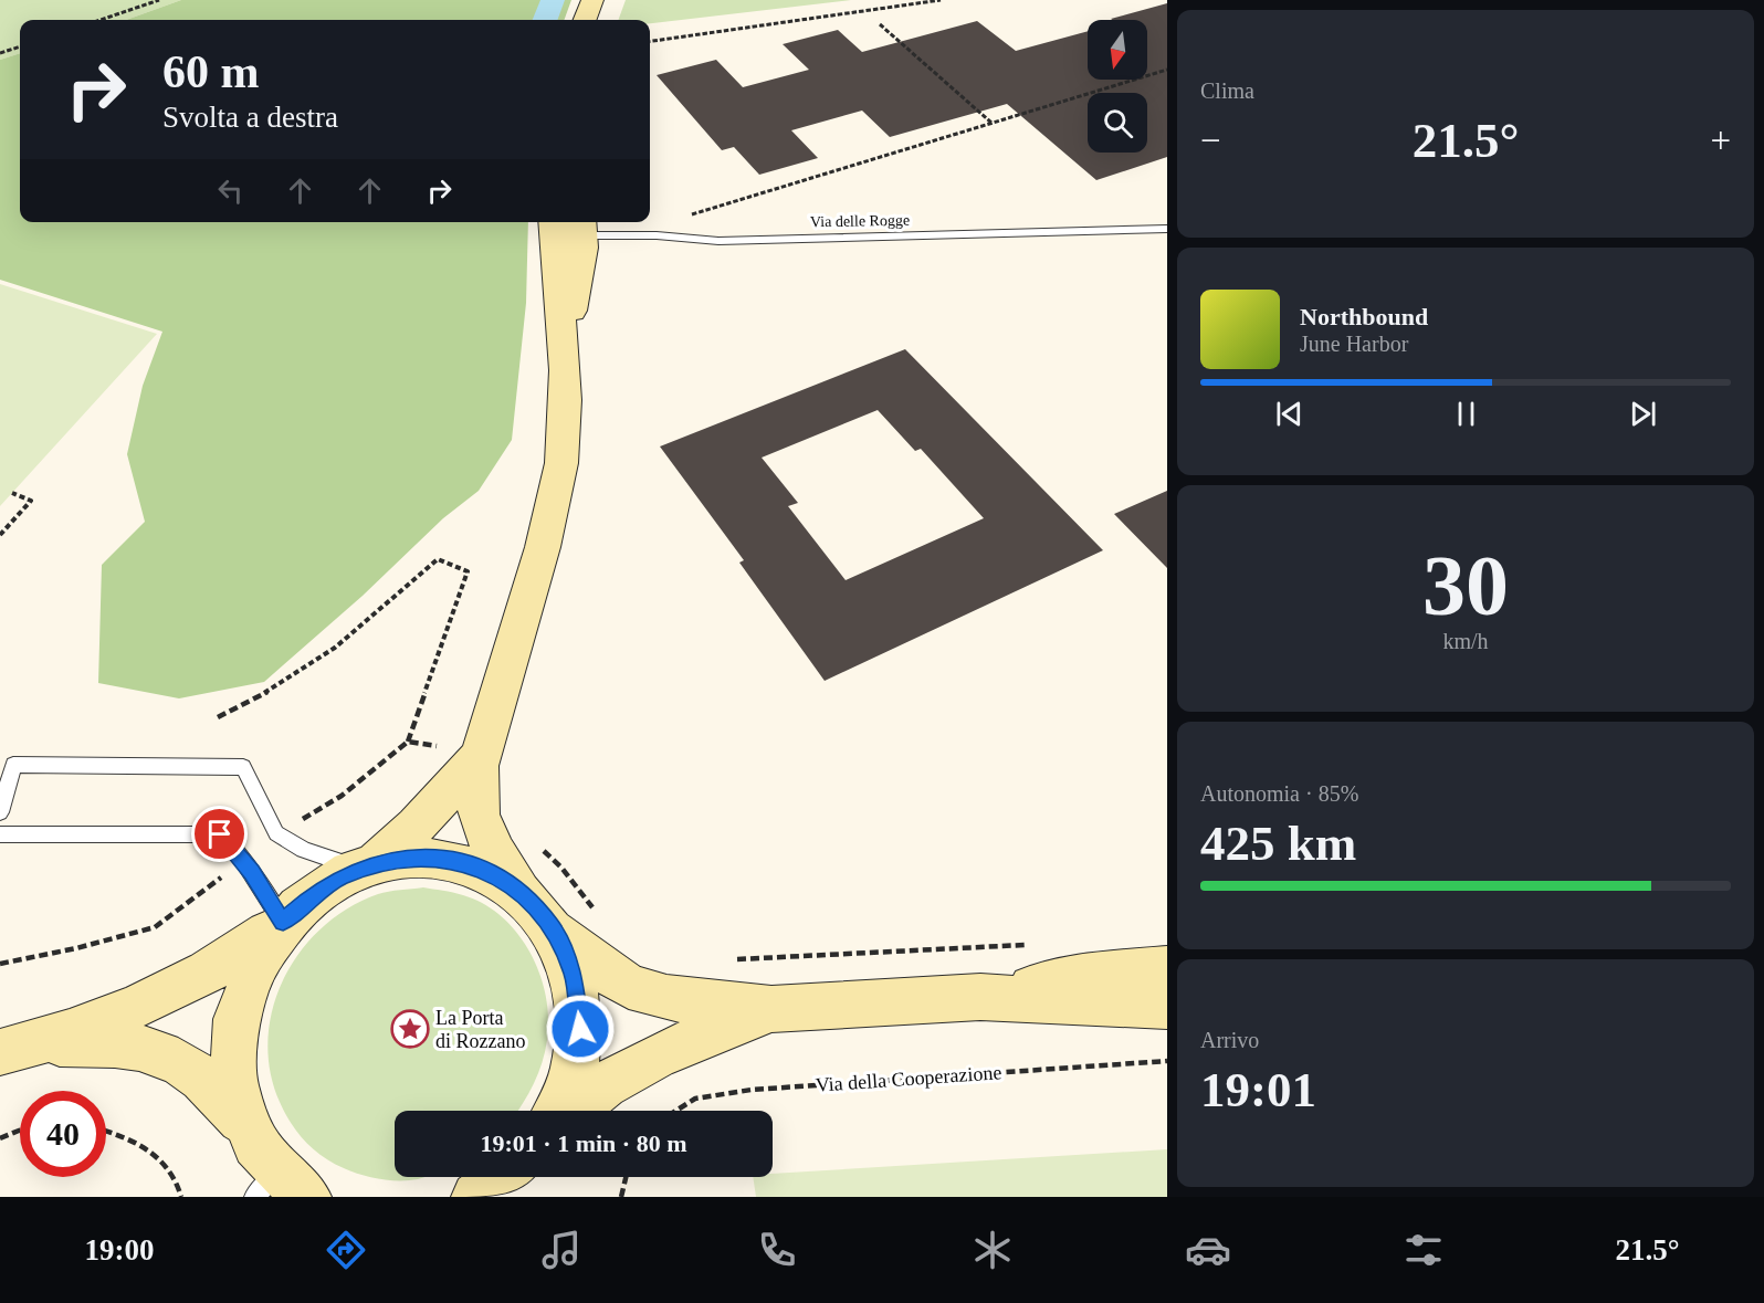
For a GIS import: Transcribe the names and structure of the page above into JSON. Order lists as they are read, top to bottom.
{
  "streets": {
    "lane": ["Via delle Rogge"],
    "path": ["Via della Cooperazione"]
  },
  "places": {
    "place": ["La Porta di Rozzano"]
  },
  "north": "bottom",
  "page": {
    "tile": [
      "Clima",
      ["30", "km/h"],
      ["Autonomia · 85%", "425 km"],
      ["Arrivo", "19:01"]
    ],
    "turn": ["60 m", "Svolta a destra"],
    "heat": ["−", "21.5°", "+"],
    "song": ["Northbound", "June Harbor"],
    "limit": "40",
    "trip": "19:01 · 1 min · 80 m",
    "tabs": ["19:00", "21.5°"]
  }
}
